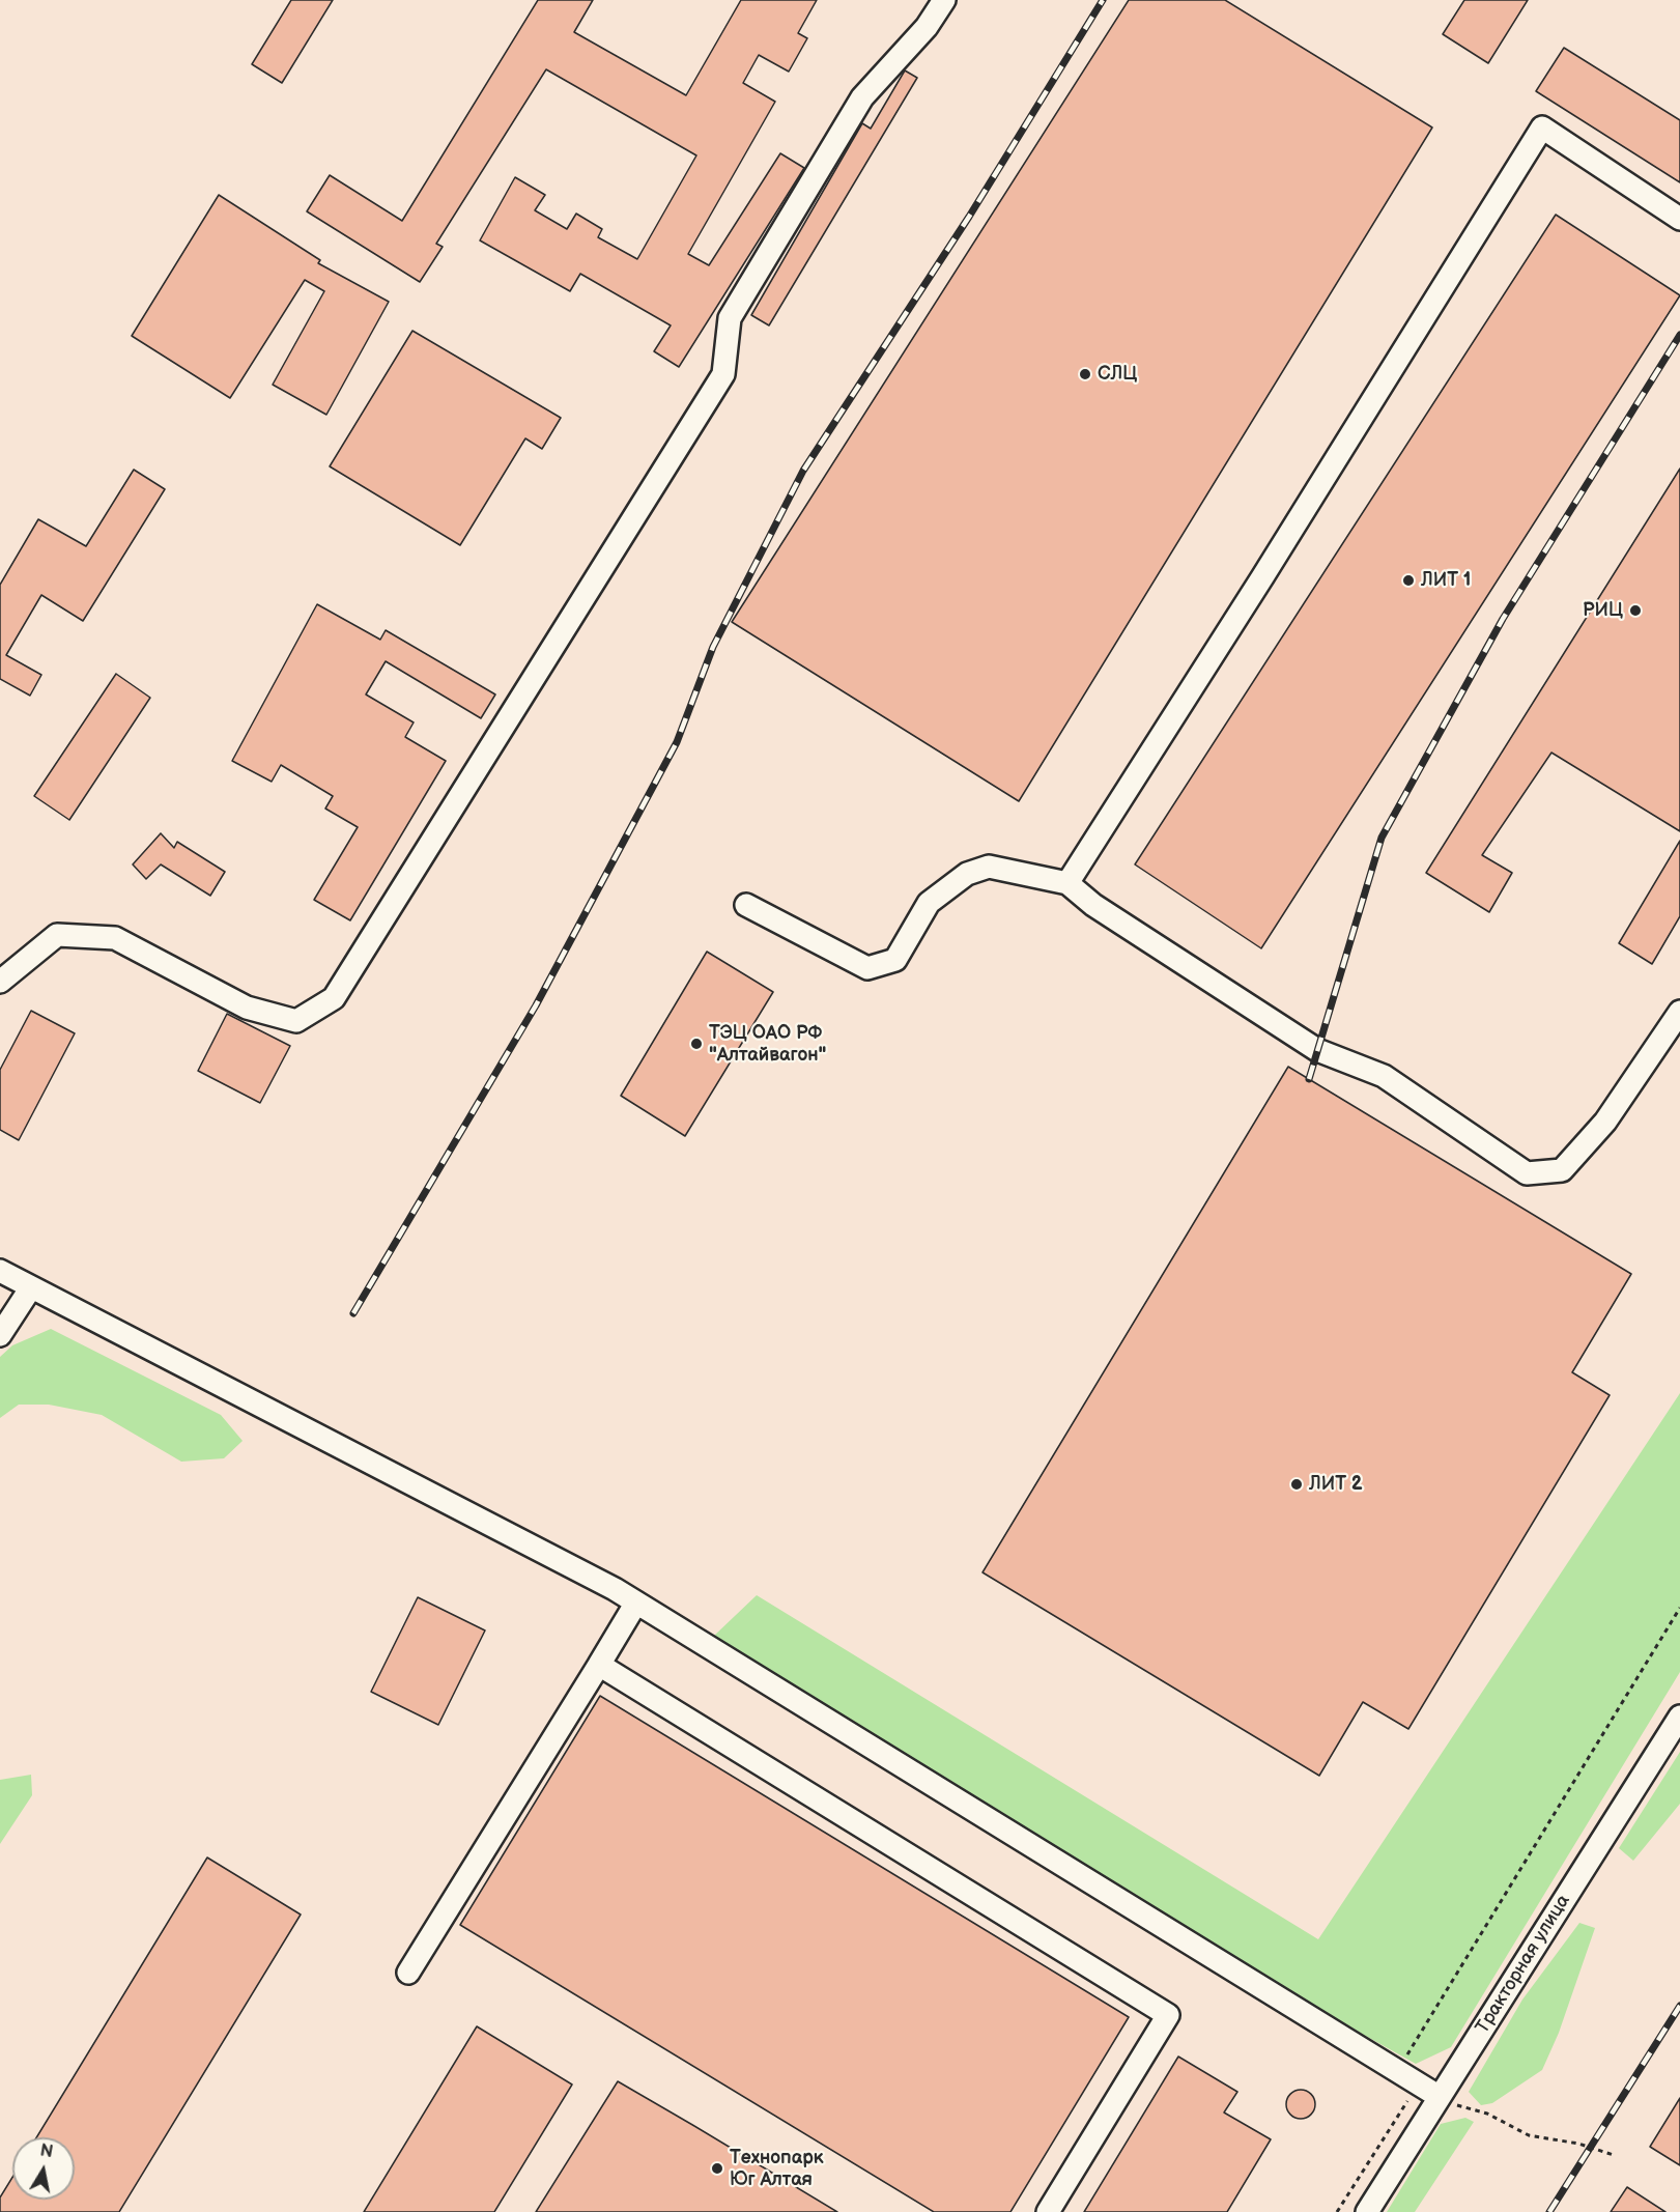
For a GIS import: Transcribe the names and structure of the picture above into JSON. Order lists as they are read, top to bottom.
{
  "streets": {
    "street": ["Тракторная улица"]
  },
  "places": [
    "СЛЦ",
    "ЛИТ 1",
    "РИЦ",
    "ТЭЦ ОАО РФ \"Алтайвагон\"",
    "ЛИТ 2",
    "Технопарк Юг Алтая"
  ],
  "north": "top"
}
